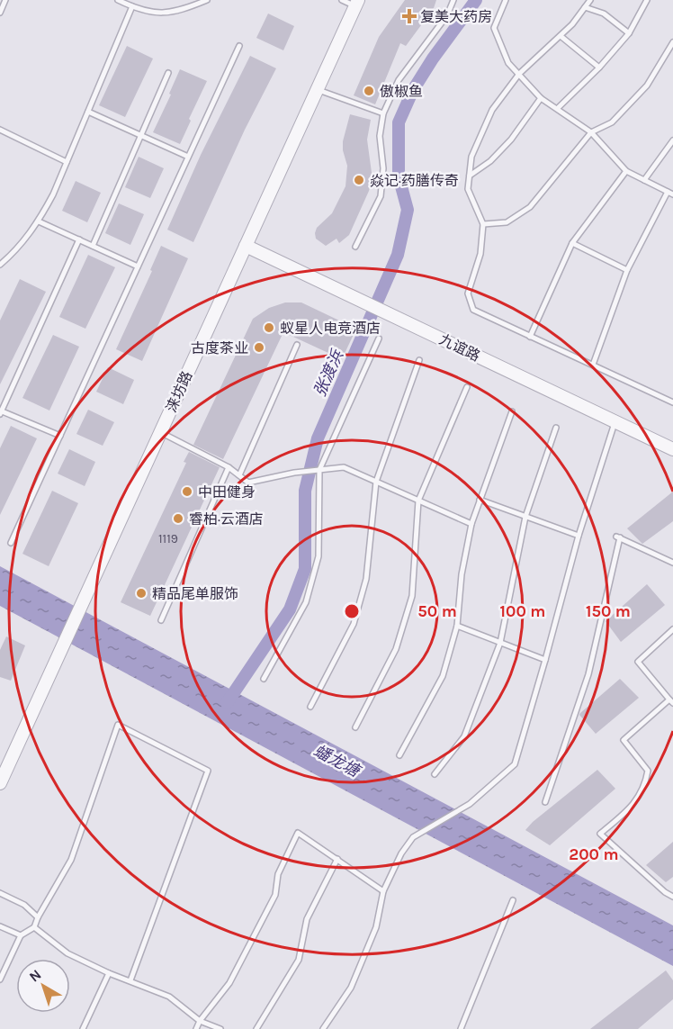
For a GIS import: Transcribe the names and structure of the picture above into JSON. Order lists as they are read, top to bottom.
{
  "streets": {
    "street": ["九谊路", "涞坊路"]
  },
  "crossings": [
    ["九谊路", "涞坊路"]
  ],
  "water": ["张渡浜", "蟠龙塘"],
  "places": {
    "health": ["复美大药房"],
    "other": [
      "傲椒鱼",
      "焱记·药膳传奇",
      "蚁星人电竞酒店",
      "古度茶业",
      "中田健身",
      "睿柏·云酒店",
      "精品尾单服饰"
    ]
  },
  "house_numbers": ["1119"],
  "north": "top left",
  "rings": [
    "50 m",
    "100 m",
    "150 m",
    "200 m"
  ]
}
